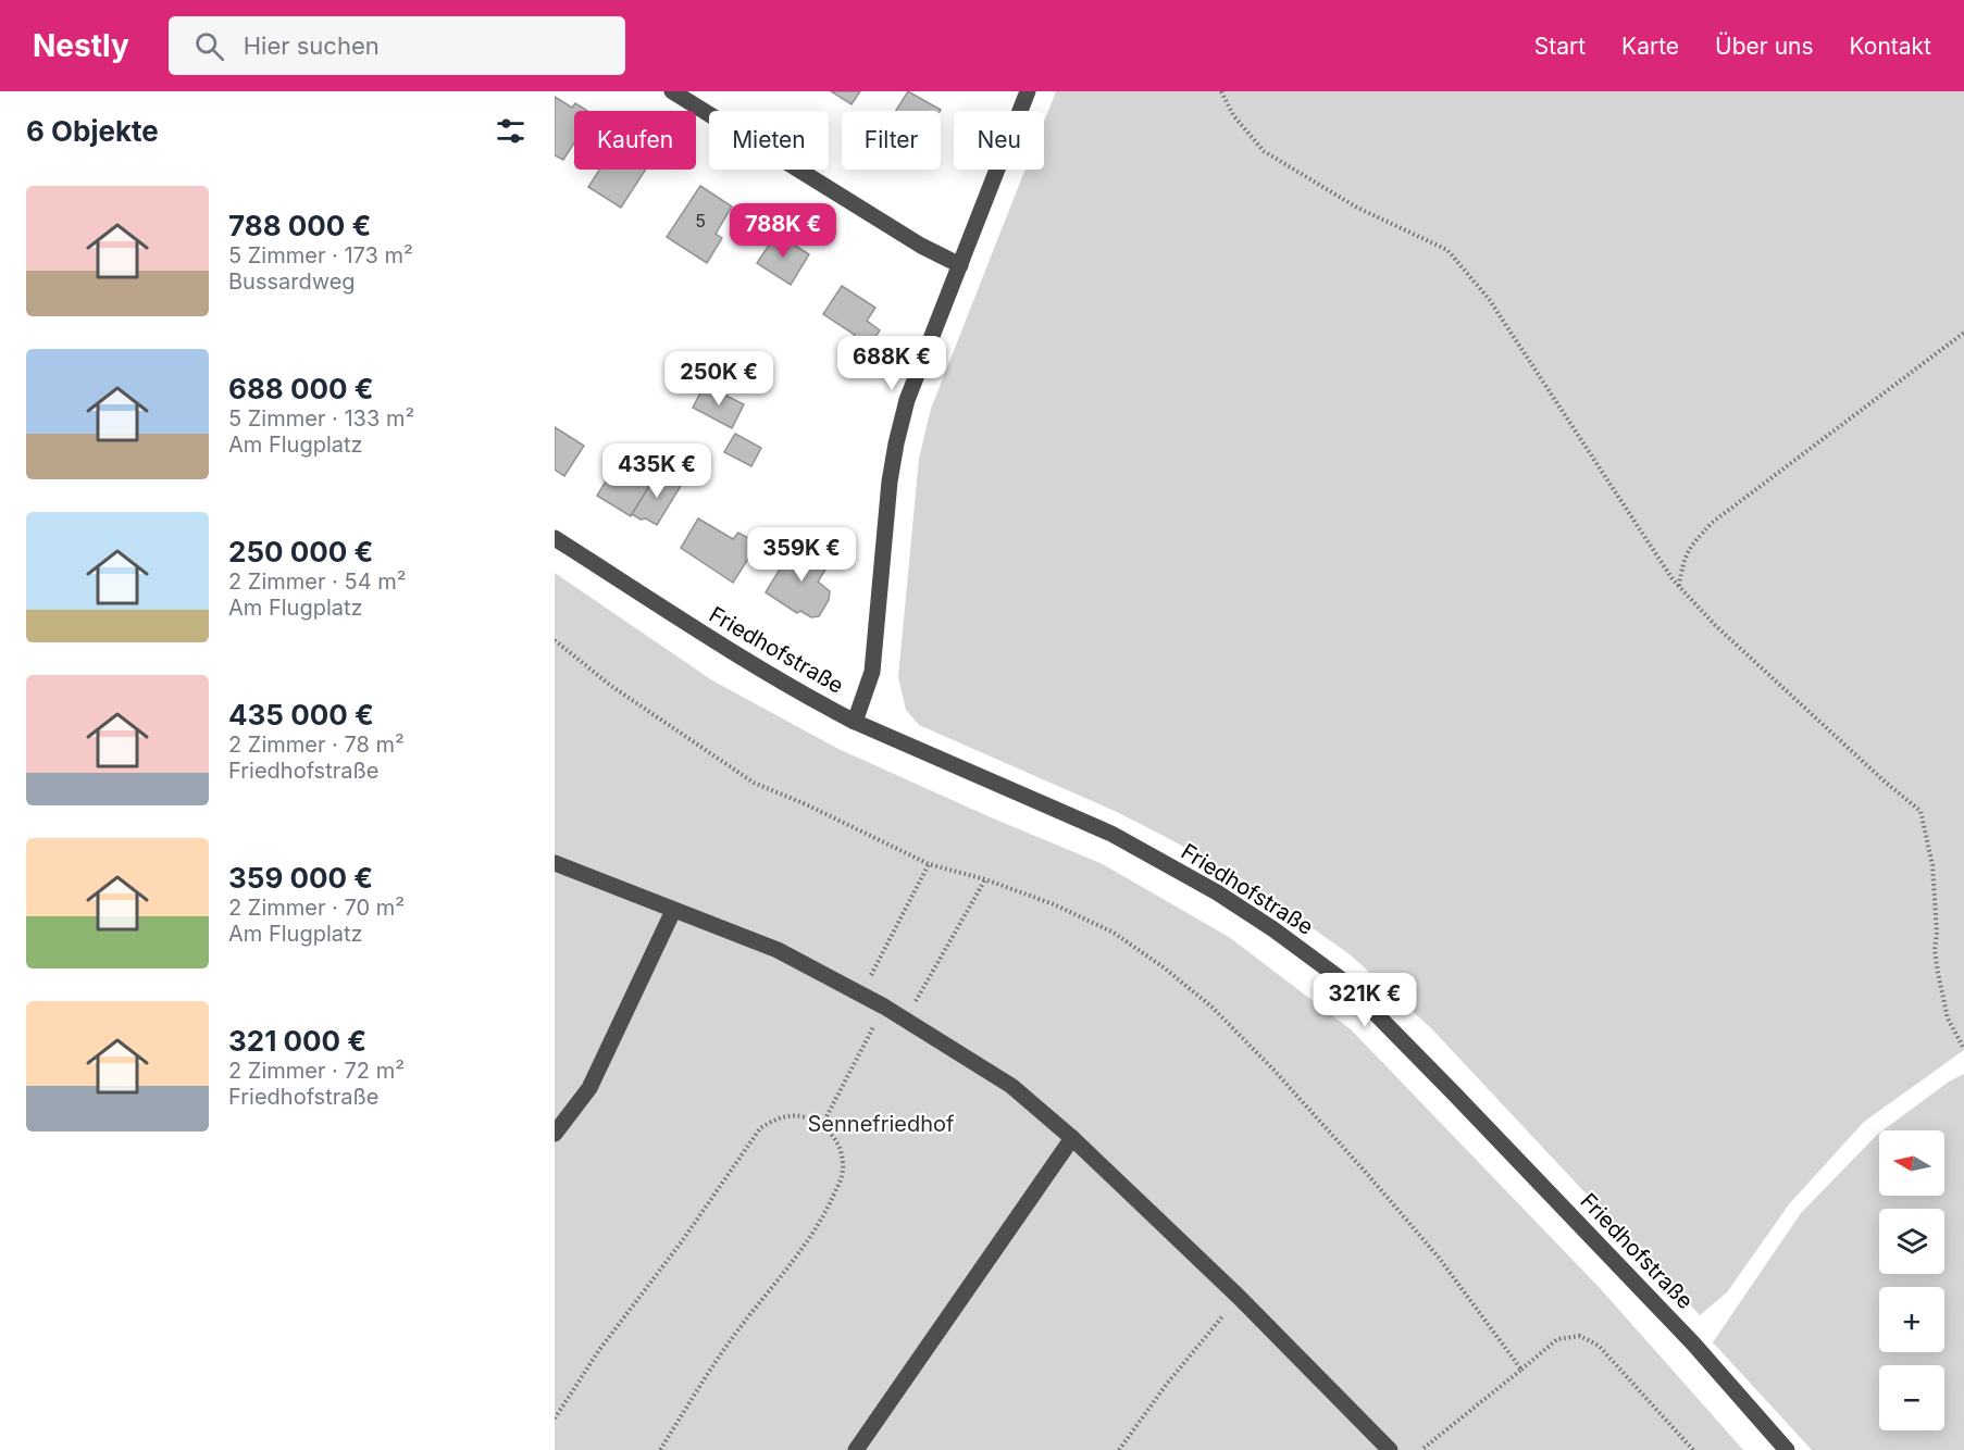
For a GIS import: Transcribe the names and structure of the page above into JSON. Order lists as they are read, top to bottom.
{
  "streets": {
    "street": ["Friedhofstraße"]
  },
  "parks": ["Sennefriedhof"],
  "house_numbers": ["5"],
  "north": "left",
  "page": {
    "header": "Nestly",
    "search": "Hier suchen",
    "nav": [
      "Start",
      "Karte",
      "Über uns",
      "Kontakt"
    ],
    "heading": "6 Objekte",
    "chip": [
      "Kaufen",
      "Mieten",
      "Filter",
      "Neu"
    ],
    "list": [
      {
        "name": "788 000 €",
        "note": "5 Zimmer · 173 m² · Bussardweg"
      },
      {
        "name": "688 000 €",
        "note": "5 Zimmer · 133 m² · Am Flugplatz"
      },
      {
        "name": "250 000 €",
        "note": "2 Zimmer · 54 m² · Am Flugplatz"
      },
      {
        "name": "435 000 €",
        "note": "2 Zimmer · 78 m² · Friedhofstraße"
      },
      {
        "name": "359 000 €",
        "note": "2 Zimmer · 70 m² · Am Flugplatz"
      },
      {
        "name": "321 000 €",
        "note": "2 Zimmer · 72 m² · Friedhofstraße"
      }
    ],
    "price": [
      "788K €",
      "688K €",
      "250K €",
      "435K €",
      "359K €",
      "321K €"
    ],
    "map_buttons": ["+", "−"]
  }
}
